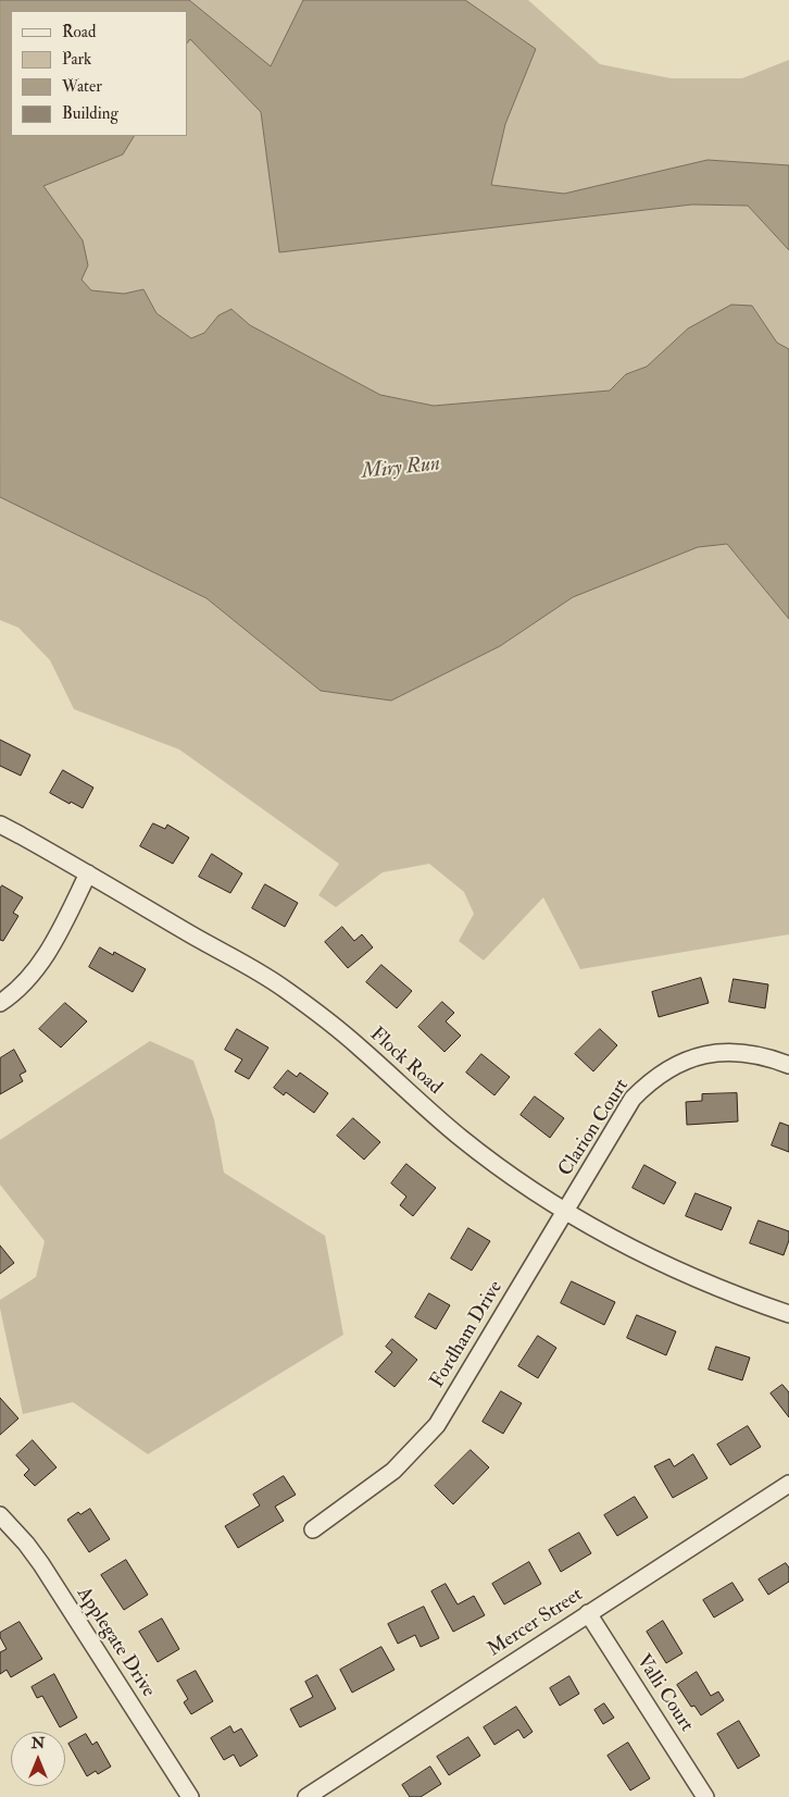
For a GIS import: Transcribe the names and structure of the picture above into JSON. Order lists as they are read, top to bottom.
{
  "streets": {
    "street": [
      "Flock Road",
      "Clarion Court",
      "Fordham Drive",
      "Mercer Street",
      "Applegate Drive",
      "Valli Court"
    ]
  },
  "crossings": [
    ["Flock Road", "Clarion Court"],
    ["Flock Road", "Fordham Drive"],
    ["Clarion Court", "Fordham Drive"],
    ["Mercer Street", "Valli Court"]
  ],
  "water": ["Miry Run"],
  "legend": [
    "Road",
    "Park",
    "Water",
    "Building"
  ],
  "north": "top"
}
